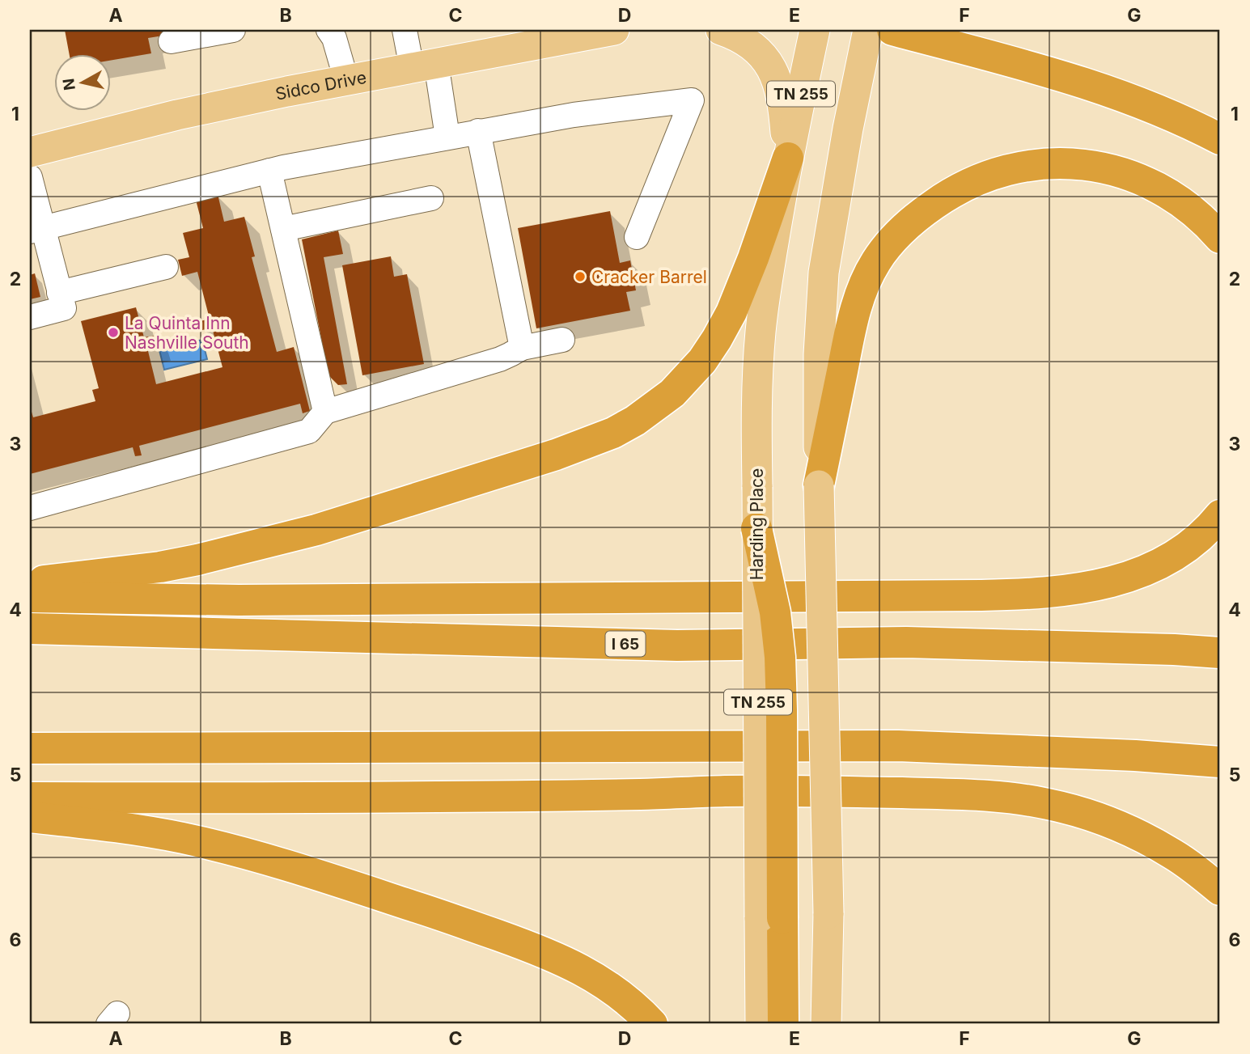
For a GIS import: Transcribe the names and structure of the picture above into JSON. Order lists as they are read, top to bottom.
{
  "streets": {
    "highway": ["I 65"],
    "main road": ["Sidco Drive", "TN 255", "Harding Place"]
  },
  "places": ["Cracker Barrel", "La Quinta Inn Nashville South"],
  "north": "left",
  "grid": {
    "columns": [
      "A",
      "B",
      "C",
      "D",
      "E",
      "F",
      "G"
    ],
    "rows": [
      "1",
      "2",
      "3",
      "4",
      "5",
      "6"
    ]
  }
}
